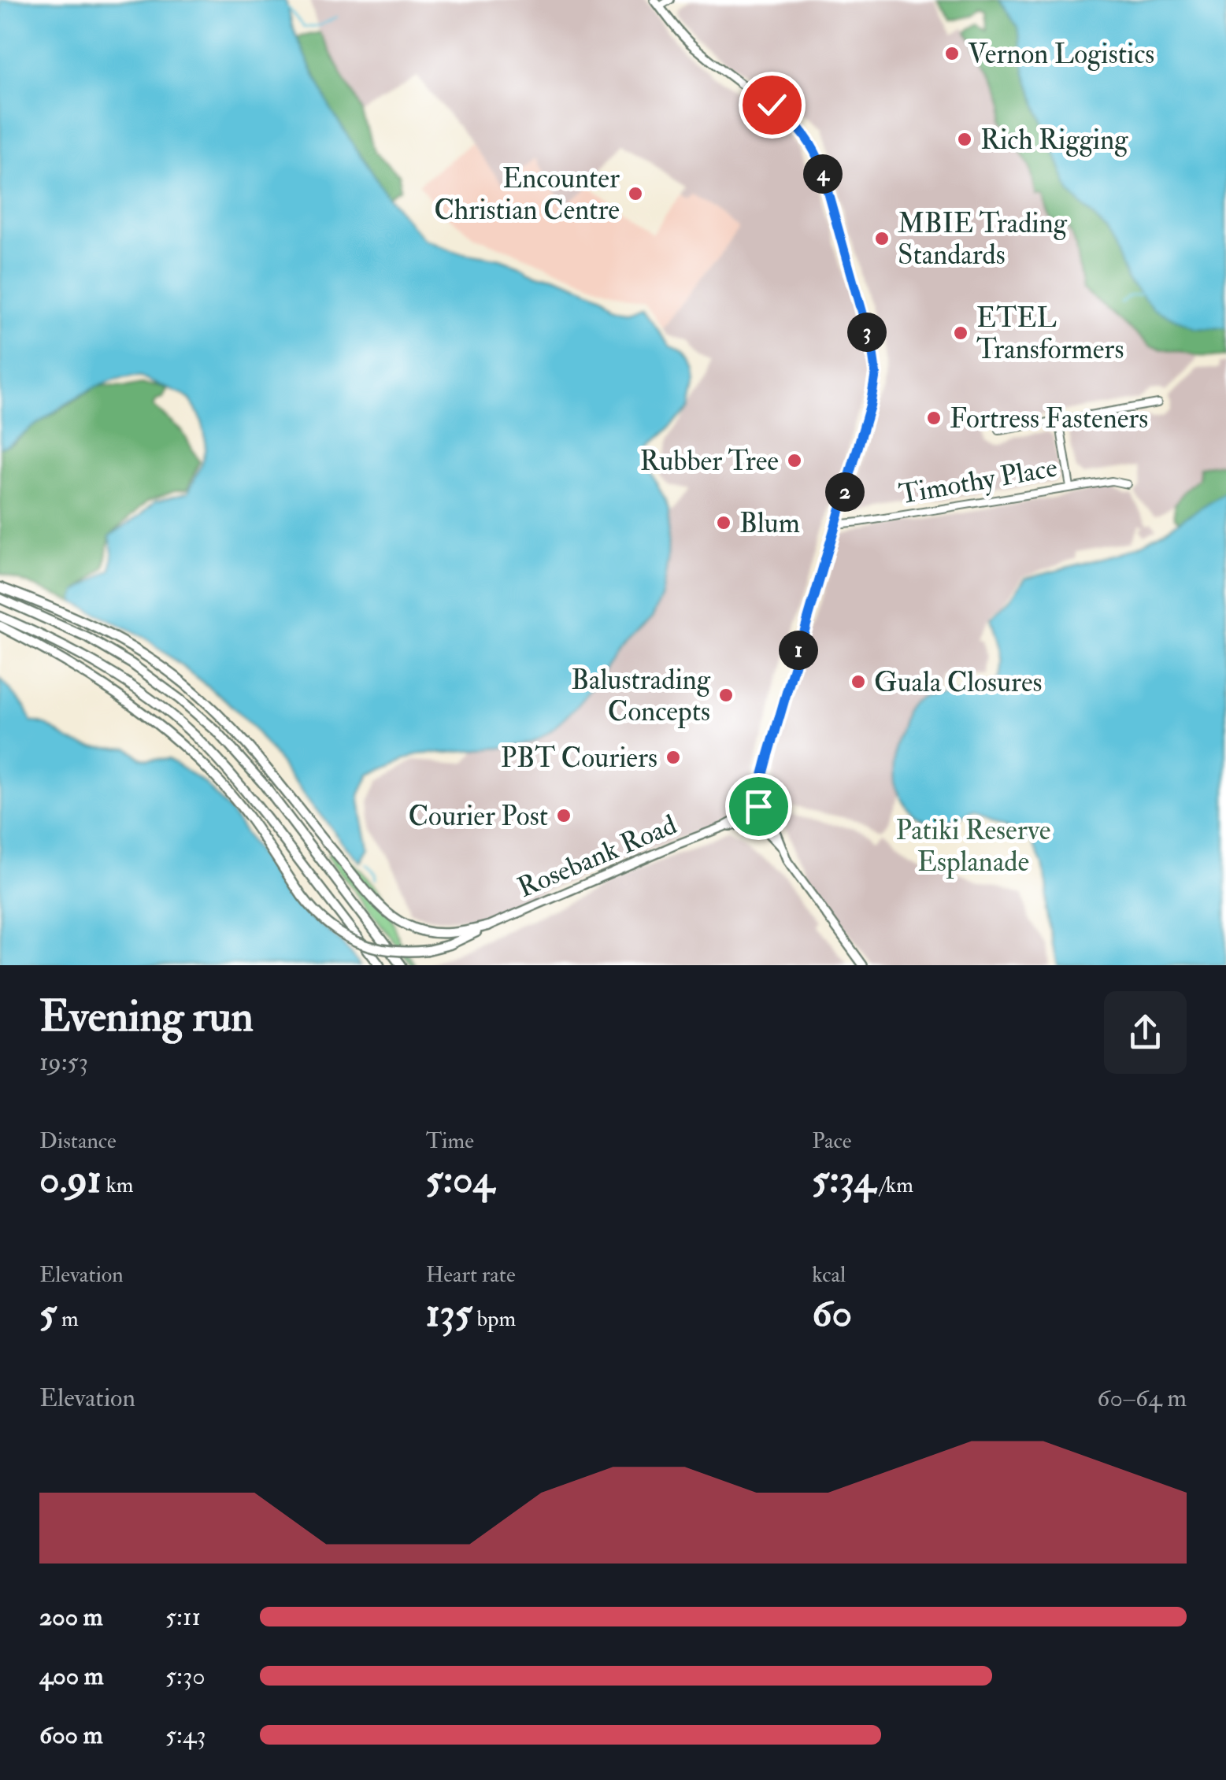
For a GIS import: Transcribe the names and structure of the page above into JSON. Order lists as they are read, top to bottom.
{
  "streets": {
    "main road": ["Rosebank Road"],
    "street": ["Timothy Place"]
  },
  "parks": ["Patiki Reserve Esplanade"],
  "places": [
    "Vernon Logistics",
    "Rich Rigging",
    "Encounter Christian Centre",
    "MBIE Trading Standards",
    "ETEL Transformers",
    "Fortress Fasteners",
    "Rubber Tree",
    "Blum",
    "Guala Closures",
    "Balustrading Concepts",
    "PBT Couriers",
    "Courier Post"
  ],
  "page": {
    "pins": [
      "4",
      "3",
      "2",
      "1"
    ],
    "heading": ["Evening run", "19:53"],
    "stats": [
      ["Distance", "0.91 km"],
      ["Time", "5:04"],
      ["Pace", "5:34 /km"],
      ["Elevation", "5 m"],
      ["Heart rate", "135 bpm"],
      ["kcal", "60"]
    ],
    "chart": ["Elevation", "60–64 m"],
    "list": [
      {
        "name": "200 m",
        "note": "5:11"
      },
      {
        "name": "400 m",
        "note": "5:30"
      },
      {
        "name": "600 m",
        "note": "5:43"
      }
    ]
  }
}
